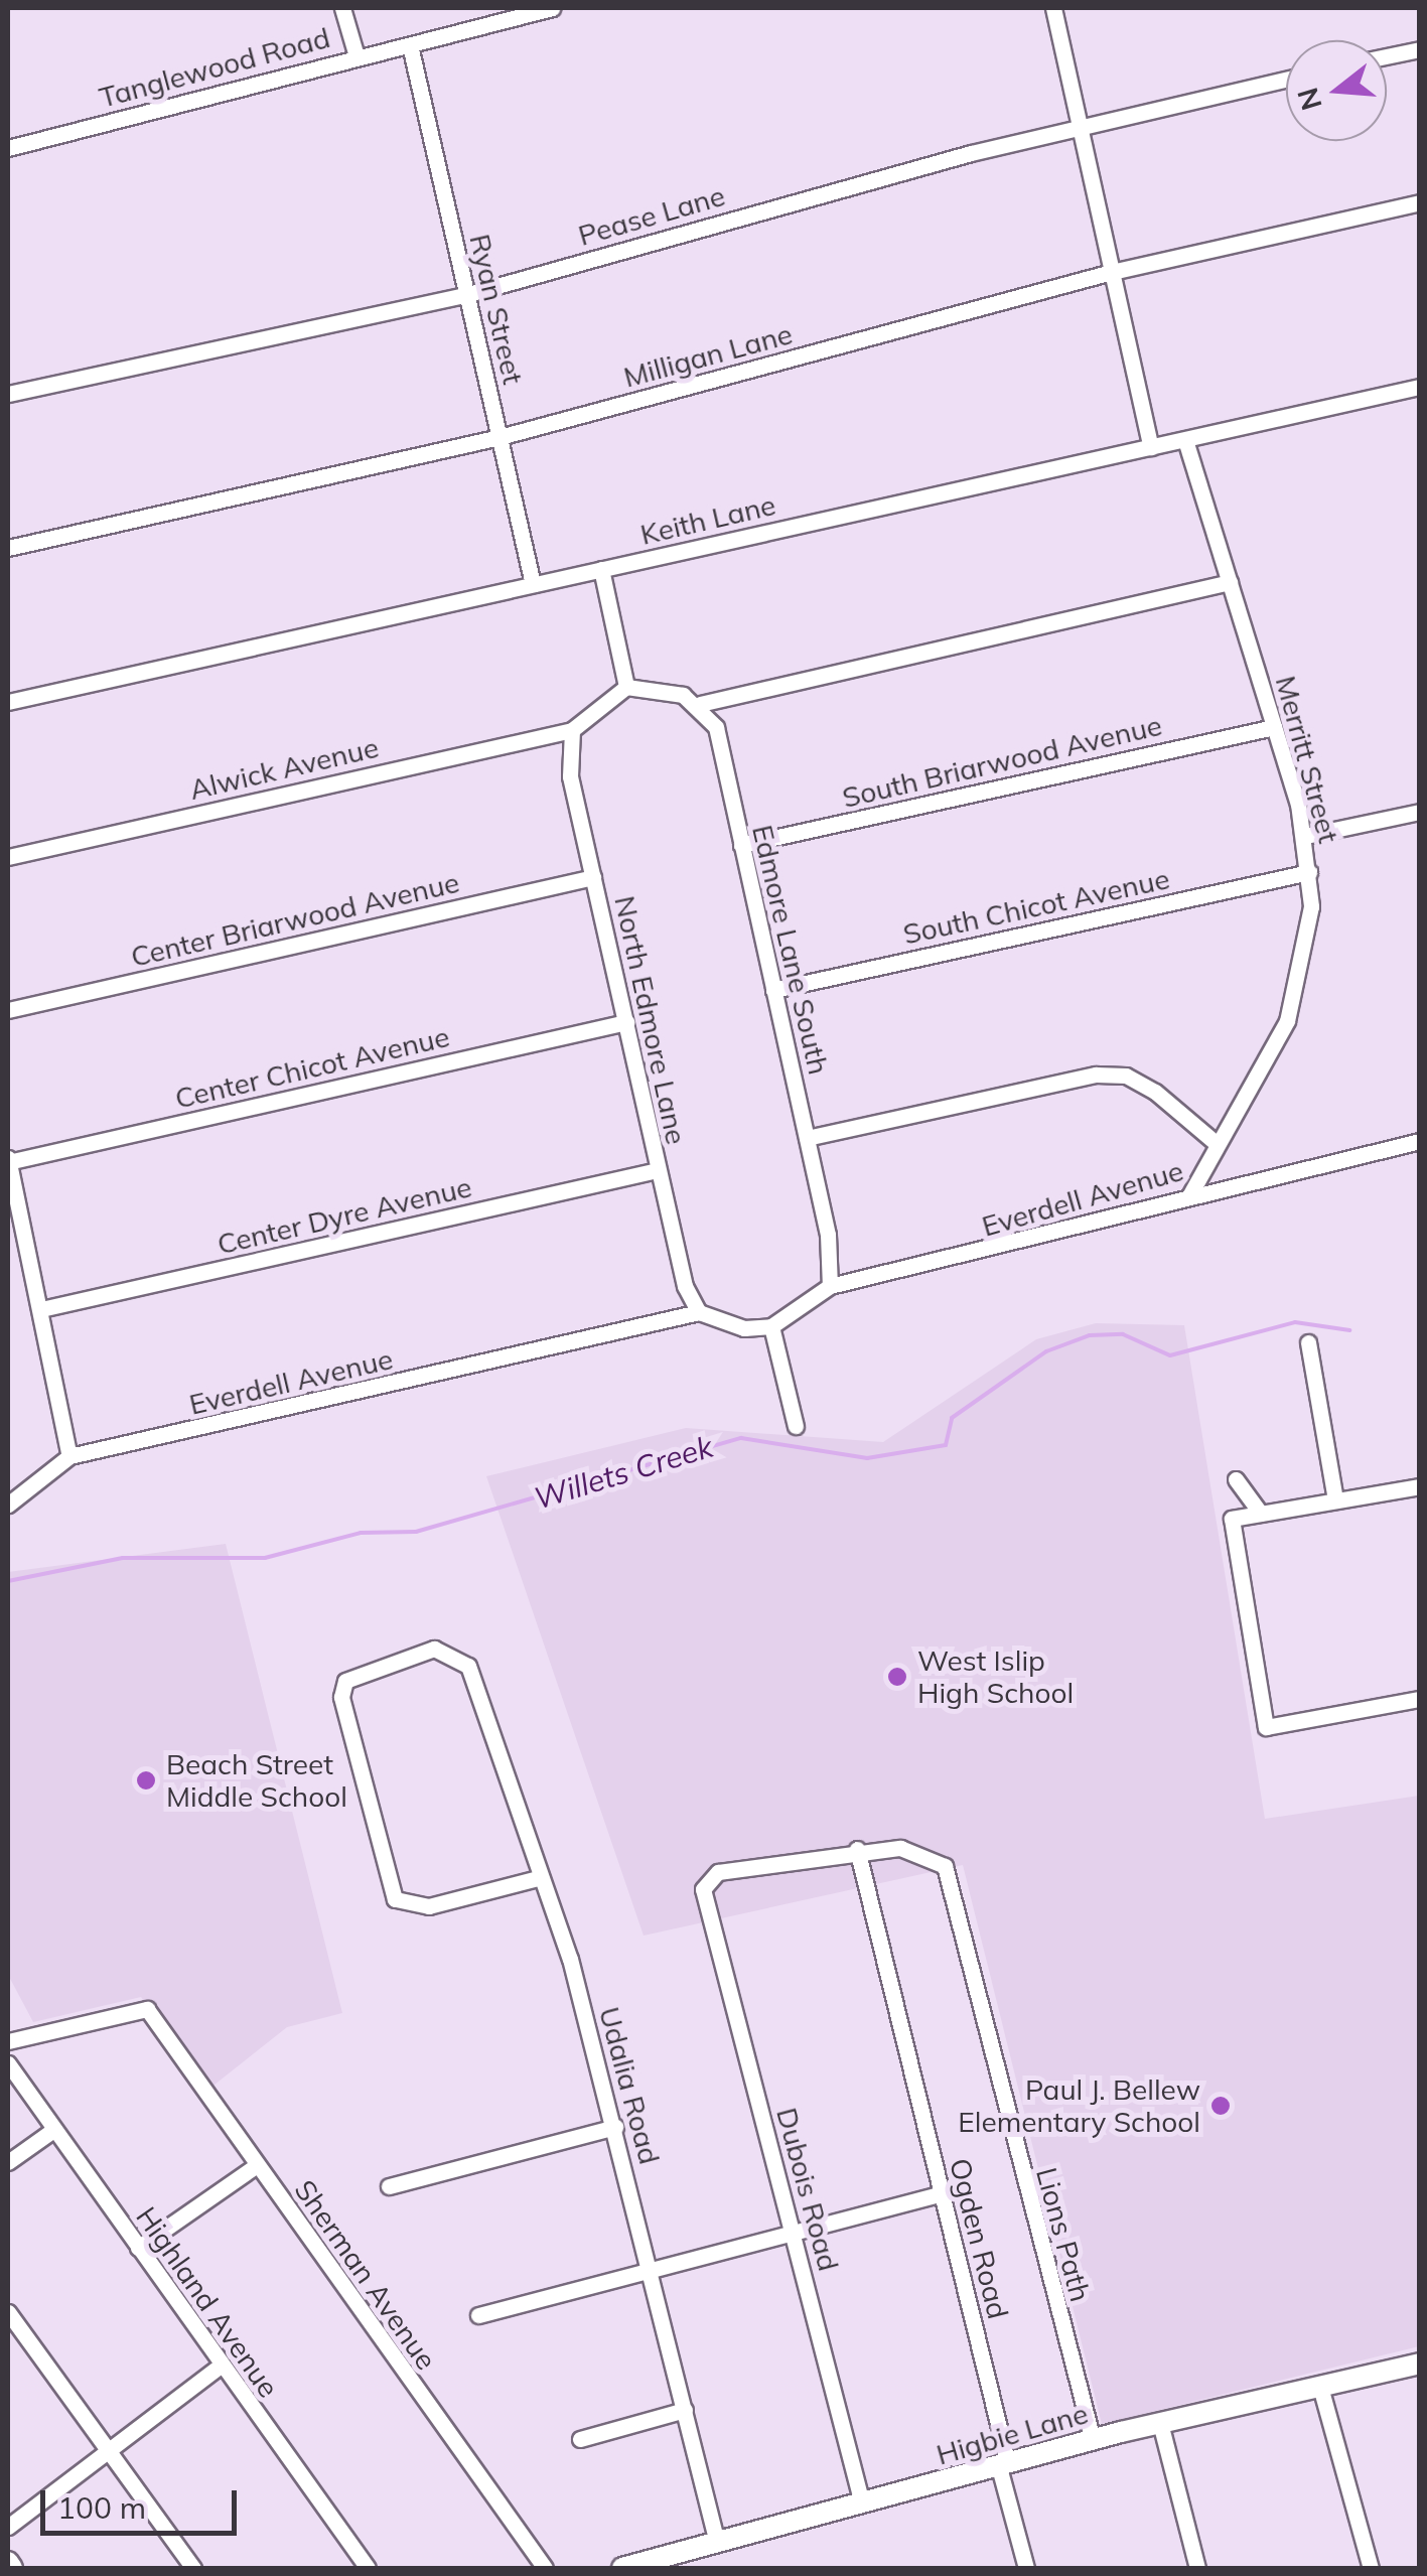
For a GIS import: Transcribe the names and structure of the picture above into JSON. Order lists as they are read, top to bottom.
{
  "streets": {
    "main road": ["Higbie Lane"],
    "street": [
      "Tanglewood Road",
      "Pease Lane",
      "Ryan Street",
      "Milligan Lane",
      "Keith Lane",
      "Merritt Street",
      "South Briarwood Avenue",
      "Alwick Avenue",
      "South Chicot Avenue",
      "Center Briarwood Avenue",
      "Edmore Lane South",
      "North Edmore Lane",
      "Center Chicot Avenue",
      "Everdell Avenue",
      "Center Dyre Avenue",
      "Udalia Road",
      "Dubois Road",
      "Lions Path",
      "Ogden Road",
      "Sherman Avenue",
      "Highland Avenue"
    ]
  },
  "crossings": [
    ["Tanglewood Road", "Ryan Street"],
    ["Pease Lane", "Ryan Street"],
    ["Ryan Street", "Milligan Lane"],
    ["Ryan Street", "Keith Lane"],
    ["Keith Lane", "Merritt Street"],
    ["Merritt Street", "South Briarwood Avenue"],
    ["Merritt Street", "South Chicot Avenue"],
    ["Merritt Street", "Everdell Avenue"],
    ["South Briarwood Avenue", "Edmore Lane South"],
    ["Alwick Avenue", "North Edmore Lane"],
    ["South Chicot Avenue", "Edmore Lane South"],
    ["Center Briarwood Avenue", "North Edmore Lane"],
    ["Edmore Lane South", "Everdell Avenue"],
    ["North Edmore Lane", "Center Chicot Avenue"],
    ["North Edmore Lane", "Everdell Avenue"],
    ["North Edmore Lane", "Center Dyre Avenue"],
    ["Udalia Road", "Higbie Lane"],
    ["Dubois Road", "Lions Path"],
    ["Dubois Road", "Ogden Road"],
    ["Dubois Road", "Higbie Lane"],
    ["Lions Path", "Ogden Road"],
    ["Lions Path", "Higbie Lane"],
    ["Ogden Road", "Higbie Lane"]
  ],
  "water": ["Willets Creek"],
  "places": ["West Islip High School", "Beach Street Middle School", "Paul J. Bellew Elementary School"],
  "scale_bar": "100 m",
  "north": "left"
}
